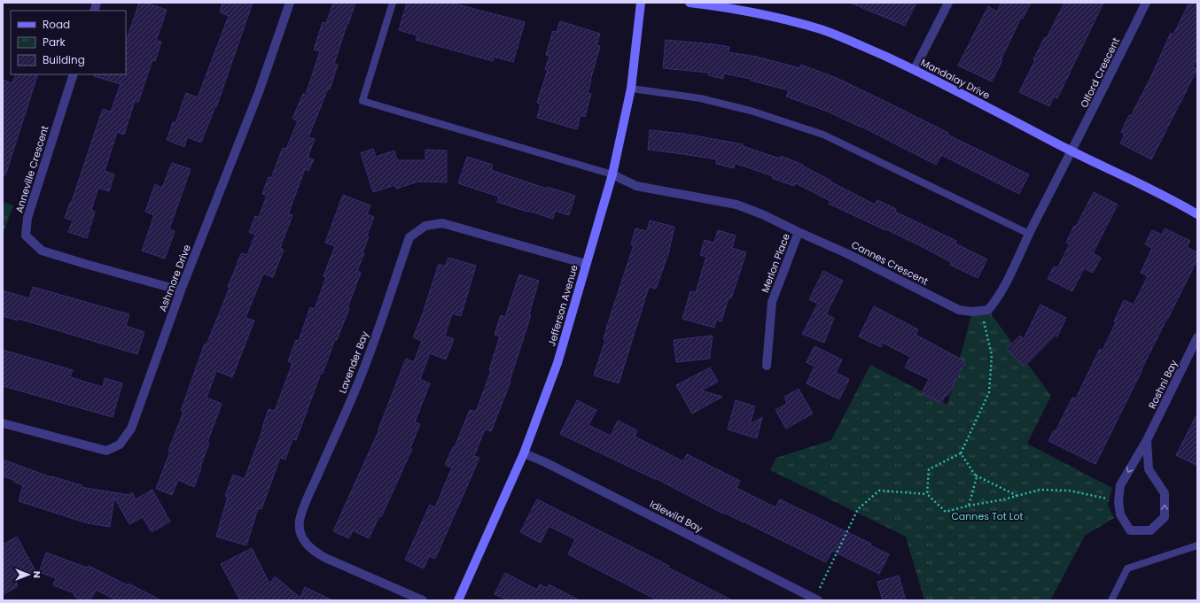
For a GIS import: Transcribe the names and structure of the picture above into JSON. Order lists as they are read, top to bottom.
{
  "streets": {
    "street": [
      "Olford Crescent",
      "Mandalay Drive",
      "Anneville Crescent",
      "Merlon Place",
      "Cannes Crescent",
      "Ashmore Drive",
      "Jefferson Avenue",
      "Lavender Bay",
      "Roshni Bay",
      "Idlewild Bay"
    ]
  },
  "crossings": [
    ["Olford Crescent", "Mandalay Drive"],
    ["Anneville Crescent", "Ashmore Drive"],
    ["Merlon Place", "Cannes Crescent"],
    ["Cannes Crescent", "Jefferson Avenue"],
    ["Jefferson Avenue", "Lavender Bay"],
    ["Jefferson Avenue", "Idlewild Bay"]
  ],
  "parks": ["Cannes Tot Lot"],
  "legend": ["Road", "Park", "Building"],
  "north": "right"
}
